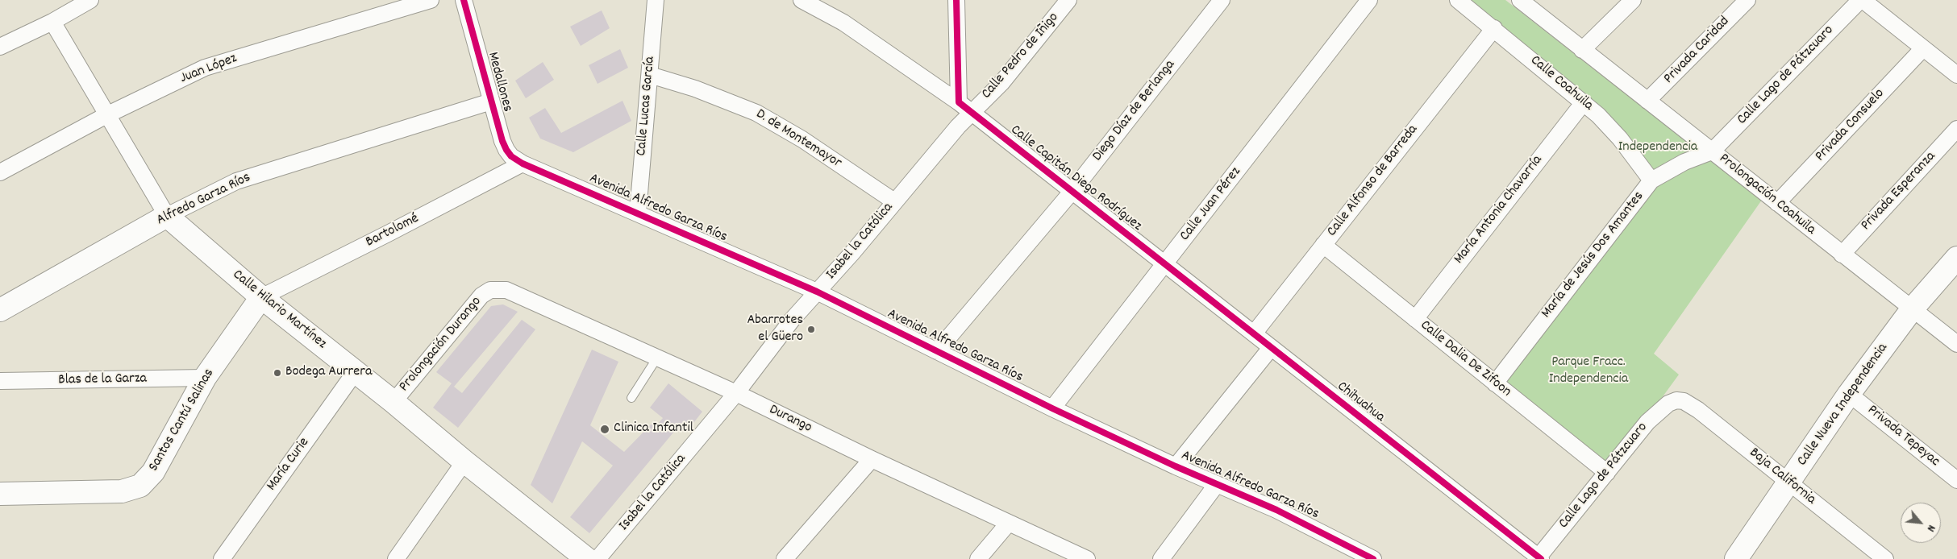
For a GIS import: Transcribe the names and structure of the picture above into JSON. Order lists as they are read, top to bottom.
{
  "streets": {
    "street": [
      "Privada Caridad",
      "Calle Pedro de Iñigo",
      "Juan López",
      "Calle Lago de Pátzcuaro",
      "Medallones",
      "Calle Coahuila",
      "Calle Lucas García",
      "Diego Díaz de Berlanga",
      "Privada Consuelo",
      "D. de Montemayor",
      "Calle Capitán Diego Rodríguez",
      "Calle Alfonso de Barreda",
      "Privada Esperanza",
      "Prolongación Coahuila",
      "Alfredo Garza Ríos",
      "Calle Juan Pérez",
      "Avenida Alfredo Garza Ríos",
      "María Antonia Chavarría",
      "Bartolomé",
      "Isabel la Católica",
      "María de Jesús Dos Amantes",
      "Calle Hilario Martínez",
      "Prolongación Durango",
      "Calle Dalia De Zifoon",
      "Blas de la Garza",
      "Chihuahua",
      "Calle Nueva Independencia",
      "Durango",
      "Santos Cantú Salinas",
      "Privada Tepeyac",
      "María Curie",
      "Baja California"
    ]
  },
  "crossings": [
    ["Privada Caridad", "Prolongación Coahuila"],
    ["Calle Pedro de Iñigo", "Calle Capitán Diego Rodríguez"],
    ["Calle Pedro de Iñigo", "Isabel la Católica"],
    ["Juan López", "Calle Hilario Martínez"],
    ["Calle Lago de Pátzcuaro", "Prolongación Coahuila"],
    ["Calle Lago de Pátzcuaro", "María de Jesús Dos Amantes"],
    ["Calle Lago de Pátzcuaro", "Calle Dalia De Zifoon"],
    ["Calle Lago de Pátzcuaro", "Chihuahua"],
    ["Calle Lago de Pátzcuaro", "Baja California"],
    ["Medallones", "Alfredo Garza Ríos"],
    ["Medallones", "Avenida Alfredo Garza Ríos"],
    ["Medallones", "Bartolomé"],
    ["Calle Coahuila", "Calle Alfonso de Barreda"],
    ["Calle Coahuila", "María Antonia Chavarría"],
    ["Calle Coahuila", "María de Jesús Dos Amantes"],
    ["Calle Lucas García", "D. de Montemayor"],
    ["Calle Lucas García", "Avenida Alfredo Garza Ríos"],
    ["Diego Díaz de Berlanga", "Calle Capitán Diego Rodríguez"],
    ["Diego Díaz de Berlanga", "Avenida Alfredo Garza Ríos"],
    ["Privada Consuelo", "Prolongación Coahuila"],
    ["D. de Montemayor", "Isabel la Católica"],
    ["Calle Capitán Diego Rodríguez", "Calle Juan Pérez"],
    ["Calle Capitán Diego Rodríguez", "Isabel la Católica"],
    ["Calle Capitán Diego Rodríguez", "Chihuahua"],
    ["Calle Alfonso de Barreda", "Calle Dalia De Zifoon"],
    ["Calle Alfonso de Barreda", "Chihuahua"],
    ["Privada Esperanza", "Prolongación Coahuila"],
    ["Prolongación Coahuila", "María de Jesús Dos Amantes"],
    ["Prolongación Coahuila", "Calle Nueva Independencia"],
    ["Alfredo Garza Ríos", "Calle Hilario Martínez"],
    ["Calle Juan Pérez", "Avenida Alfredo Garza Ríos"],
    ["Calle Juan Pérez", "Chihuahua"],
    ["Avenida Alfredo Garza Ríos", "Bartolomé"],
    ["Avenida Alfredo Garza Ríos", "Isabel la Católica"],
    ["María Antonia Chavarría", "Calle Dalia De Zifoon"],
    ["Bartolomé", "Calle Hilario Martínez"],
    ["Bartolomé", "Santos Cantú Salinas"],
    ["Isabel la Católica", "Durango"],
    ["María de Jesús Dos Amantes", "Calle Dalia De Zifoon"],
    ["Calle Hilario Martínez", "Prolongación Durango"],
    ["Calle Hilario Martínez", "Santos Cantú Salinas"],
    ["Calle Hilario Martínez", "María Curie"],
    ["Prolongación Durango", "Durango"],
    ["Blas de la Garza", "Santos Cantú Salinas"],
    ["Calle Nueva Independencia", "Privada Tepeyac"],
    ["Calle Nueva Independencia", "Baja California"]
  ],
  "parks": ["Independencia", "Parque Fracc. Independencia"],
  "places": ["Abarrotes el Güero", "Bodega Aurrera", "Clinica Infantil"],
  "north": "bottom right"
}
